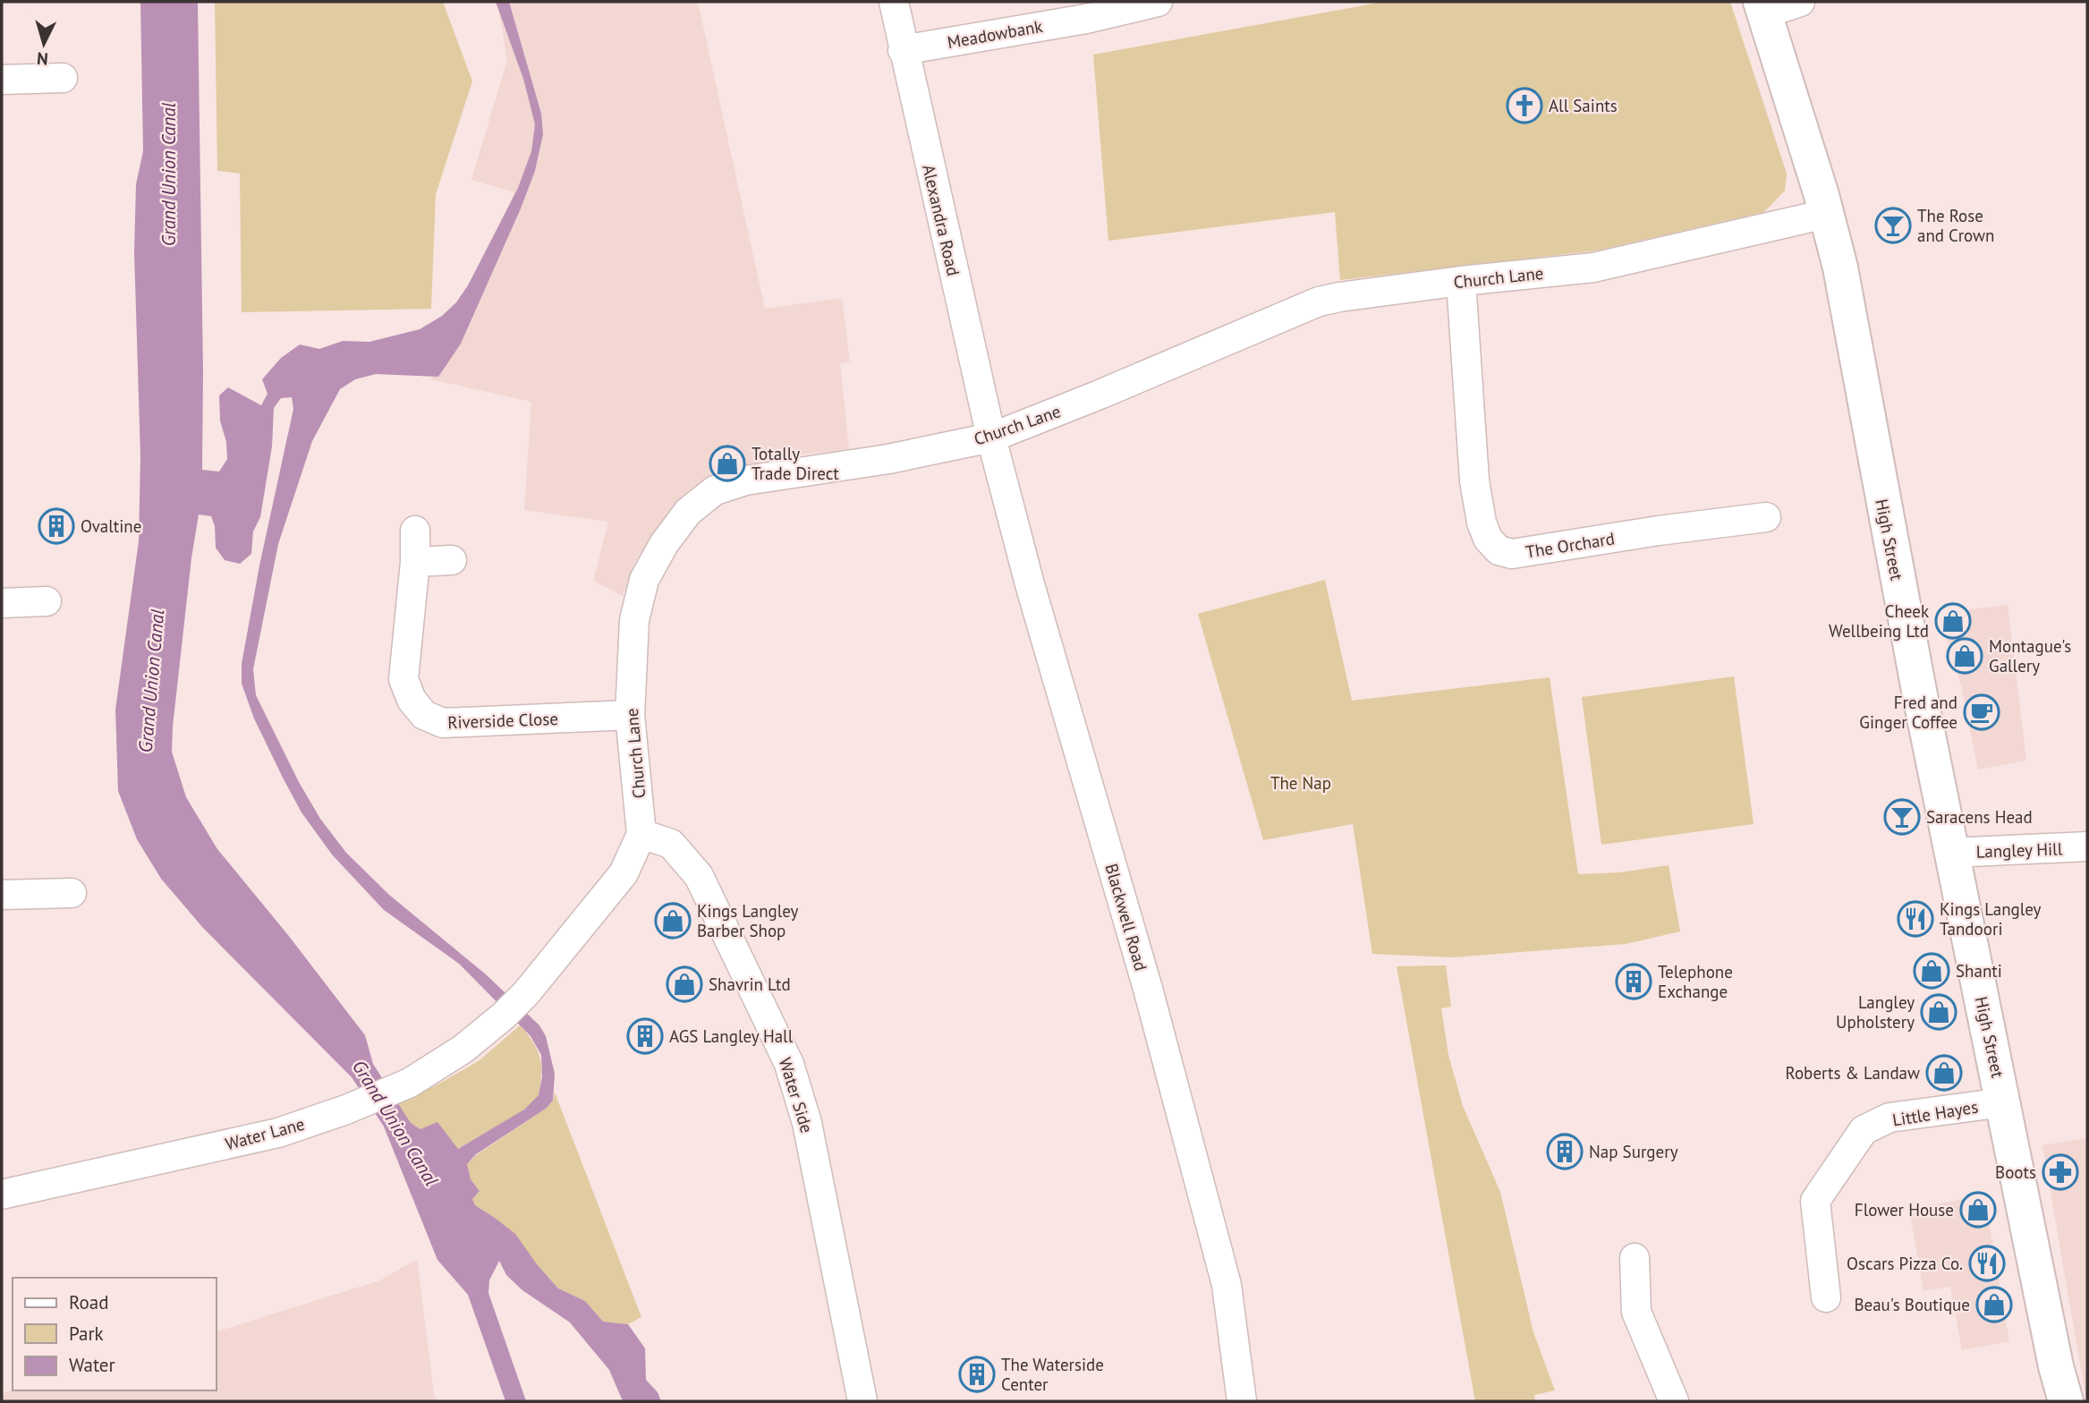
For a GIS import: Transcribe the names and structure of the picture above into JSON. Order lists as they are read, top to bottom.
{
  "streets": {
    "main road": ["High Street"],
    "street": [
      "Meadowbank",
      "Alexandra Road",
      "Church Lane",
      "The Orchard",
      "Riverside Close",
      "Langley Hill",
      "Blackwell Road",
      "Water Side",
      "Little Hayes",
      "Water Lane"
    ]
  },
  "crossings": [
    ["Meadowbank", "Alexandra Road"],
    ["Alexandra Road", "Church Lane"],
    ["Alexandra Road", "Blackwell Road"],
    ["Church Lane", "High Street"],
    ["Church Lane", "The Orchard"],
    ["Church Lane", "Riverside Close"],
    ["Church Lane", "Blackwell Road"],
    ["Church Lane", "Water Side"],
    ["Church Lane", "Water Lane"],
    ["High Street", "Langley Hill"],
    ["High Street", "Little Hayes"]
  ],
  "water": ["Grand Union Canal"],
  "parks": ["The Nap"],
  "places": {
    "church": ["All Saints"],
    "bar": ["The Rose and Crown", "Saracens Head"],
    "shop": [
      "Totally Trade Direct",
      "Cheek Wellbeing Ltd",
      "Montague's Gallery",
      "Kings Langley Barber Shop",
      "Shanti",
      "Shavrin Ltd",
      "Langley Upholstery",
      "Roberts & Landaw",
      "Flower House",
      "Beau's Boutique"
    ],
    "building": [
      "Ovaltine",
      "Telephone Exchange",
      "AGS Langley Hall",
      "Nap Surgery",
      "The Waterside Center"
    ],
    "cafe": ["Fred and Ginger Coffee"],
    "restaurant": ["Kings Langley Tandoori", "Oscars Pizza Co."],
    "pharmacy": ["Boots"]
  },
  "legend": ["Road", "Park", "Water"],
  "north": "bottom"
}
